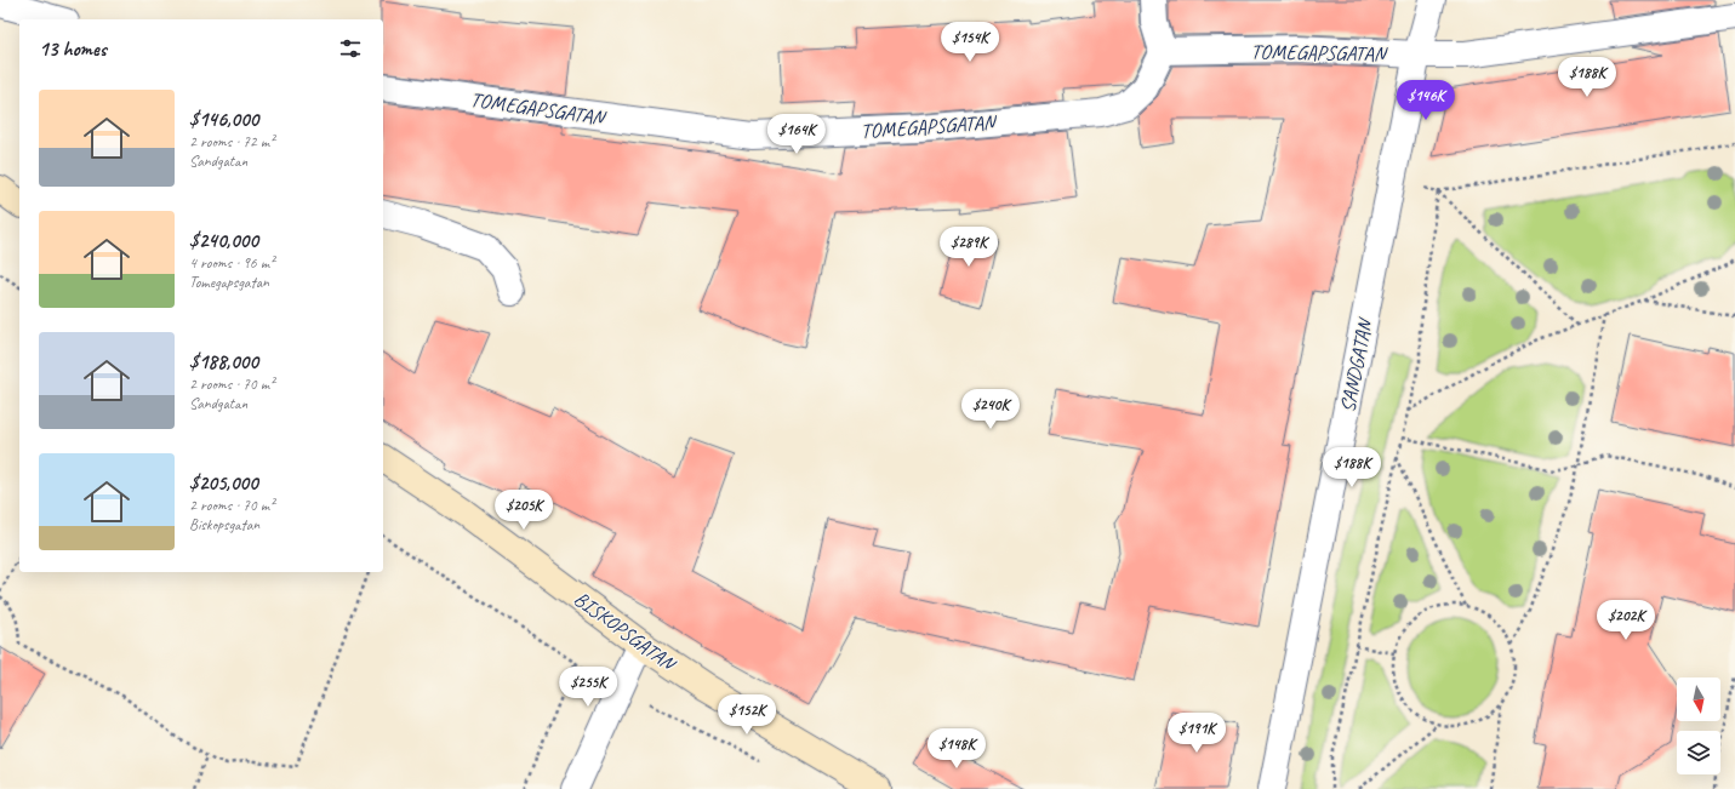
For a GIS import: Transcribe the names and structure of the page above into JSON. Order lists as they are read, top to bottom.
{
  "streets": {
    "street": ["TOMEGAPSGATAN", "SANDGATAN", "BISKOPSGATAN"]
  },
  "crossings": [
    ["TOMEGAPSGATAN", "SANDGATAN"]
  ],
  "north": "bottom",
  "page": {
    "heading": "13 homes",
    "price": [
      "$154K",
      "$188K",
      "$146K",
      "$164K",
      "$289K",
      "$240K",
      "$188K",
      "$205K",
      "$202K",
      "$255K",
      "$152K",
      "$191K",
      "$148K"
    ],
    "list": [
      {
        "name": "$146,000",
        "note": "2 rooms · 72 m² · Sandgatan"
      },
      {
        "name": "$240,000",
        "note": "4 rooms · 96 m² · Tomegapsgatan"
      },
      {
        "name": "$188,000",
        "note": "2 rooms · 70 m² · Sandgatan"
      },
      {
        "name": "$205,000",
        "note": "2 rooms · 70 m² · Biskopsgatan"
      }
    ]
  }
}
